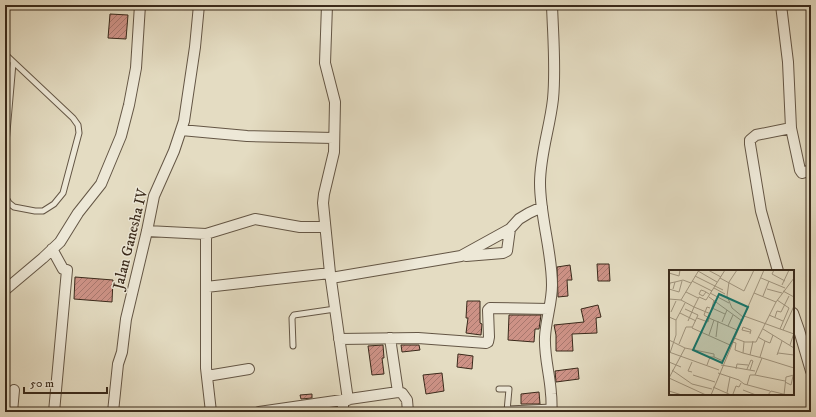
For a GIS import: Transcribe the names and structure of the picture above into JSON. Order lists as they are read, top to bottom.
{
  "streets": {
    "street": ["Jalan Ganesha IV"]
  },
  "scale_bar": "50 m"
}
